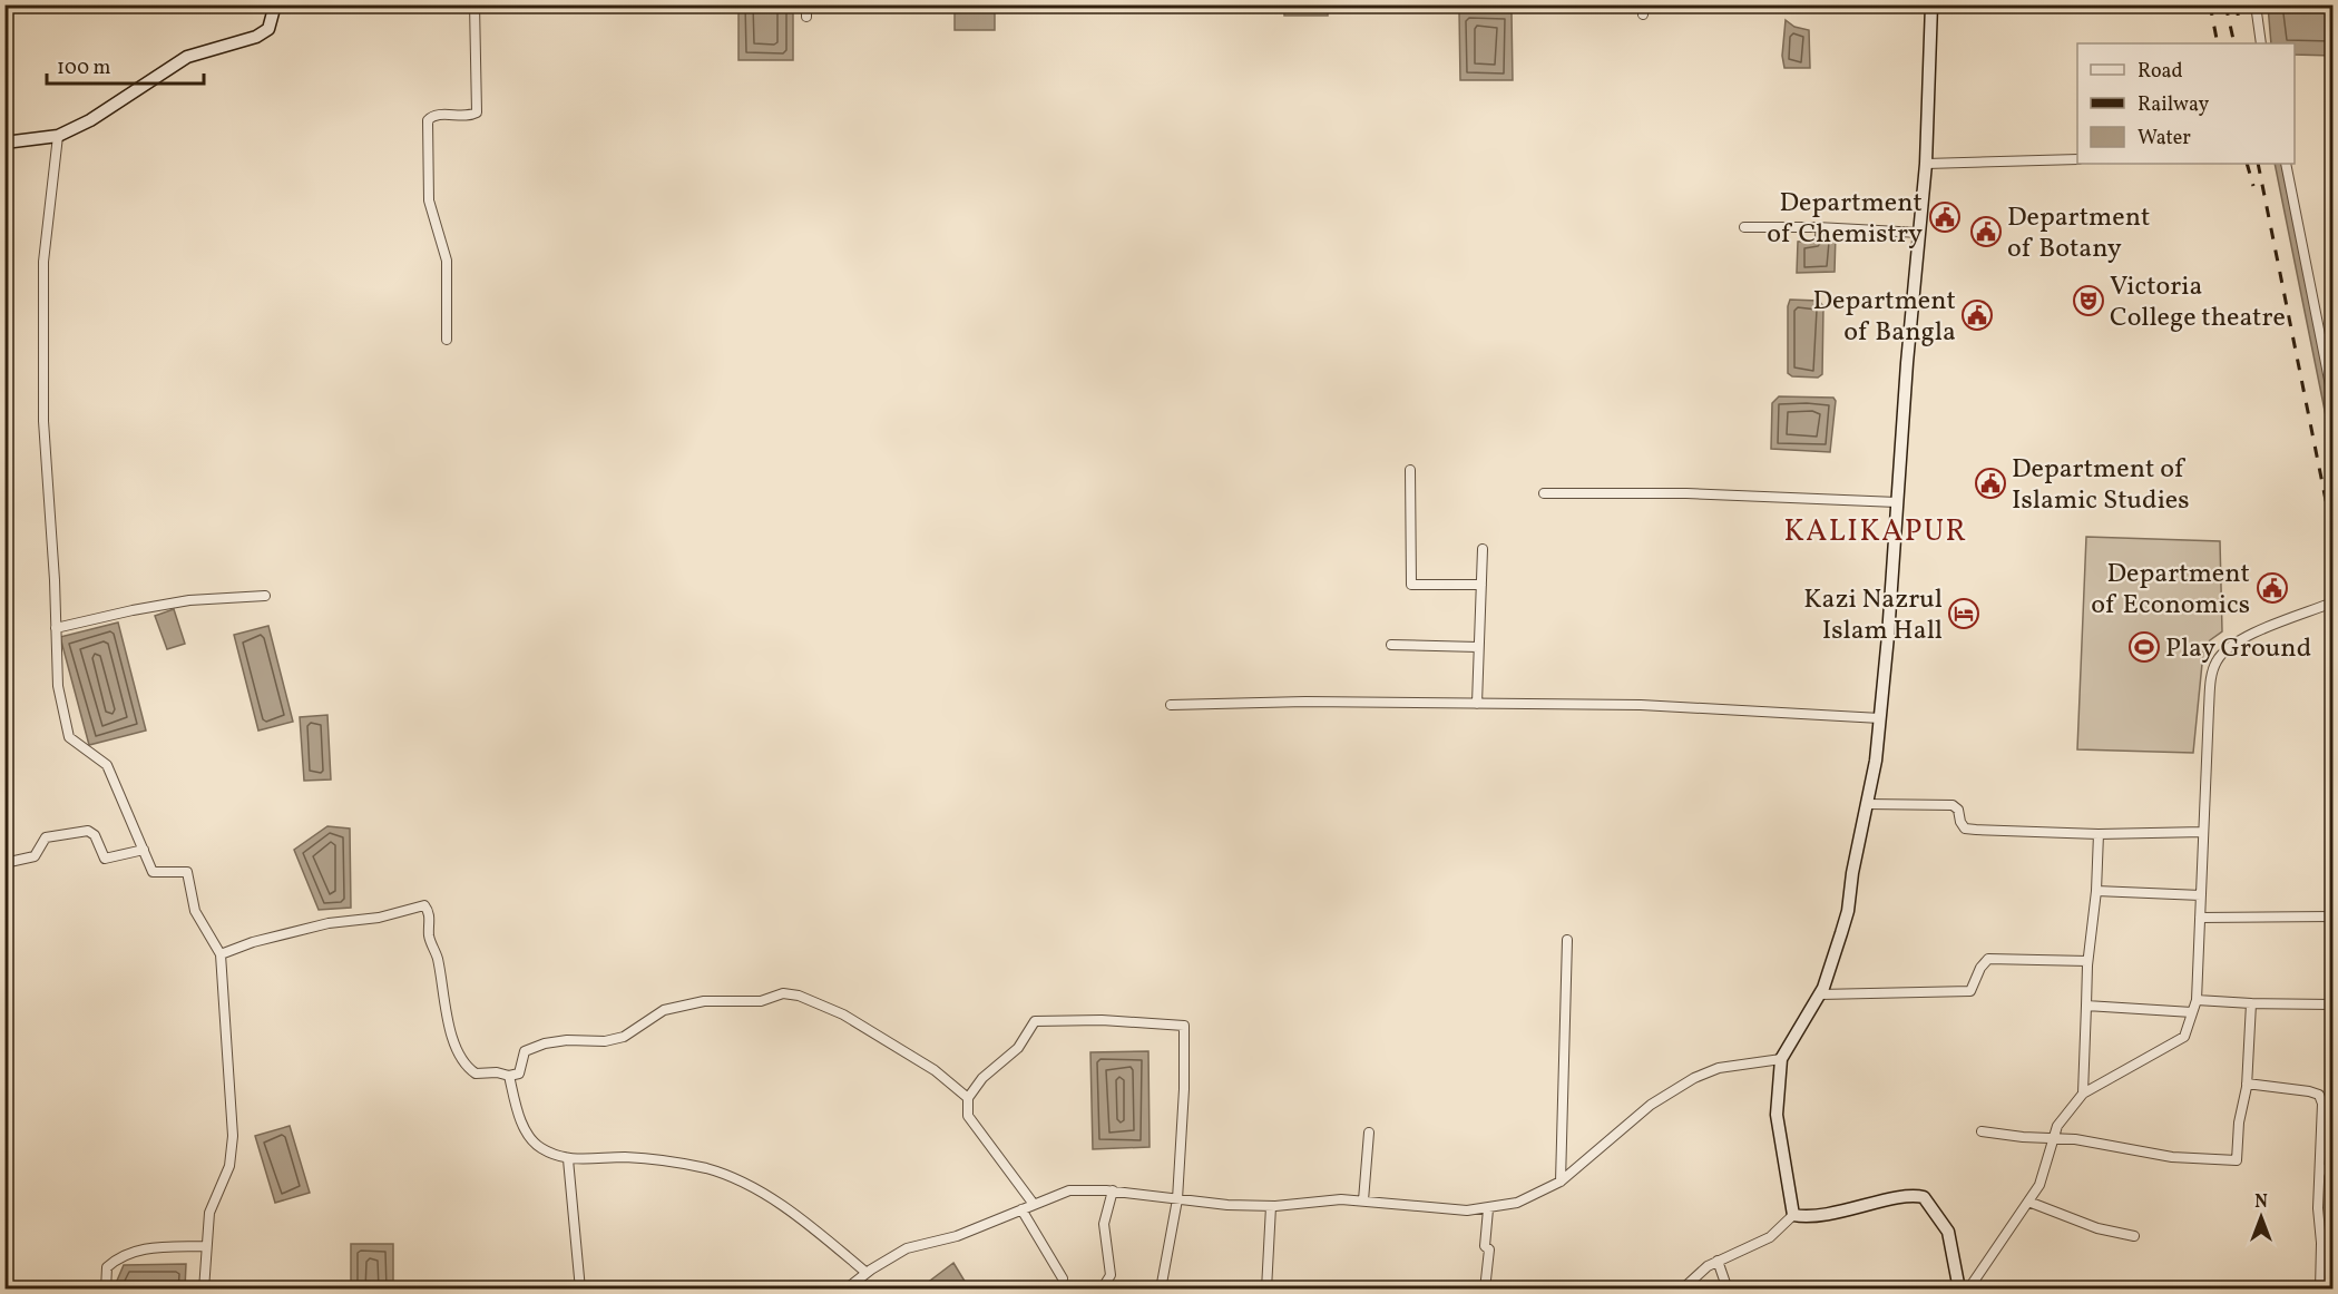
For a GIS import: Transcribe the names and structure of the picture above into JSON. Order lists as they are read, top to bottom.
{
  "districts": ["KALIKAPUR"],
  "places": {
    "public building": [
      "Department of Chemistry",
      "Department of Botany",
      "Department of Bangla",
      "Department of Islamic Studies",
      "Department of Economics"
    ],
    "theatre": ["Victoria College theatre"],
    "hotel": ["Kazi Nazrul Islam Hall"],
    "sports": ["Play Ground"]
  },
  "legend": ["Road", "Railway", "Water"],
  "scale_bar": "100 m",
  "north": "top"
}
